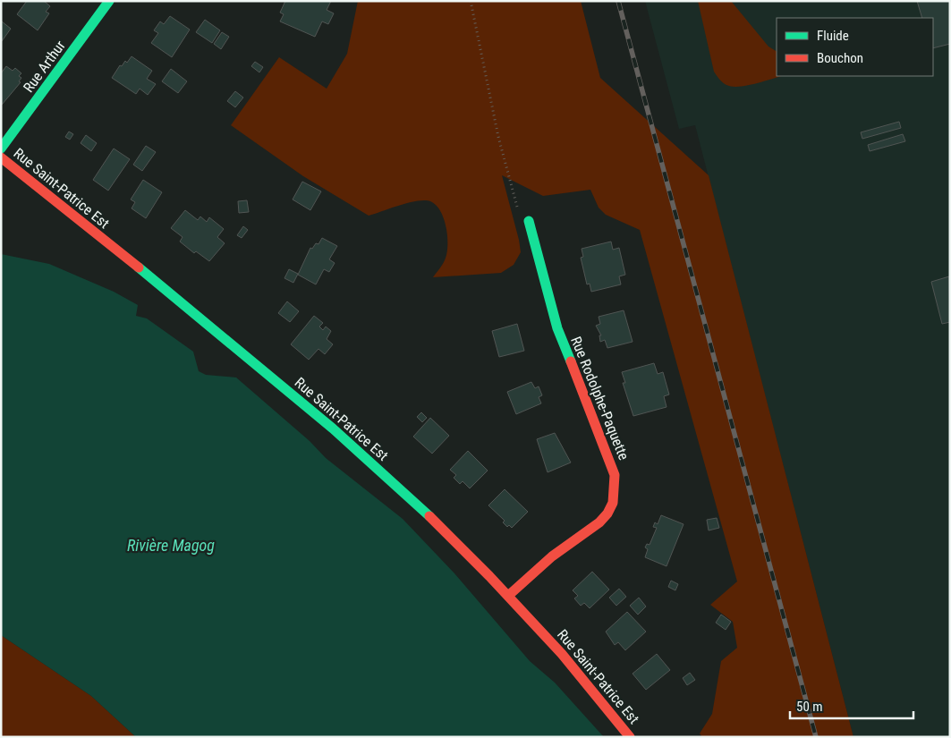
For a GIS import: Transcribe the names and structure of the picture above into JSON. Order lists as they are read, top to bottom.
{
  "streets": {
    "street": ["Rue Arthur", "Rue Saint-Patrice Est", "Rue Rodolphe-Paquette"]
  },
  "crossings": [
    ["Rue Saint-Patrice Est", "Rue Rodolphe-Paquette"]
  ],
  "water": ["Rivière Magog"],
  "legend": ["Fluide", "Bouchon"],
  "scale_bar": "50 m"
}
